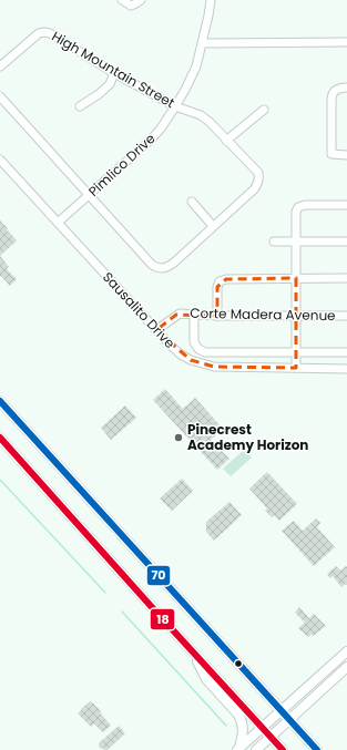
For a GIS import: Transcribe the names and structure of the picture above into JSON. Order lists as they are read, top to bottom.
{
  "streets": {
    "street": [
      "High Mountain Street",
      "Pimlico Drive",
      "Sausalito Drive",
      "Corte Madera Avenue"
    ]
  },
  "crossings": [
    ["High Mountain Street", "Pimlico Drive"],
    ["Pimlico Drive", "Sausalito Drive"],
    ["Sausalito Drive", "Corte Madera Avenue"]
  ],
  "places": ["Pinecrest Academy Horizon"],
  "lines": ["transit line 70", "transit line 18"]
}
